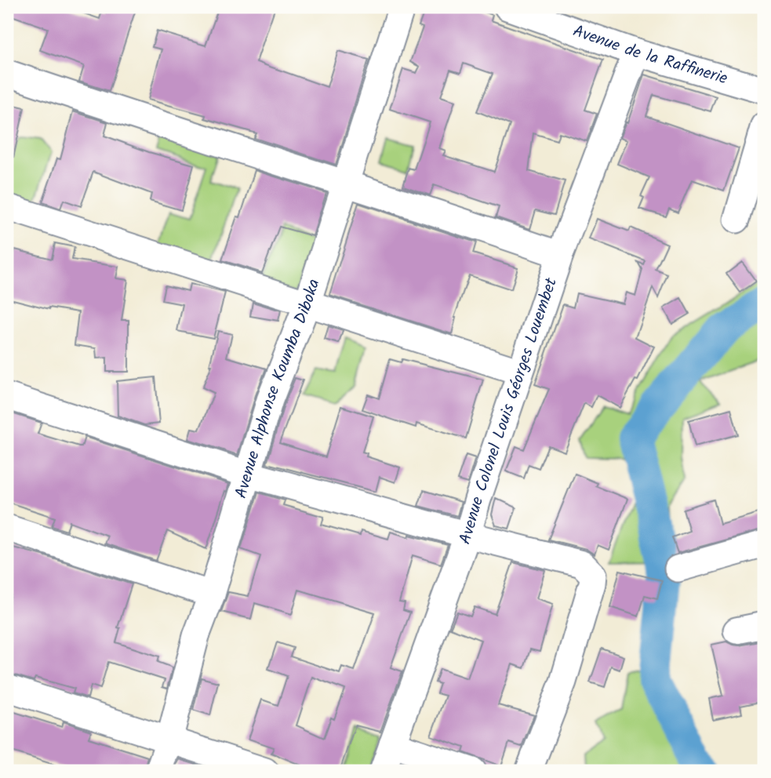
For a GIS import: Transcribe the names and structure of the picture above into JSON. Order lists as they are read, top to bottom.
{
  "streets": {
    "street": ["Avenue de la Raffinerie", "Avenue Alphonse Koumba Diboka", "Avenue Colonel Louis Géorges Louembet"]
  },
  "crossings": [
    ["Avenue de la Raffinerie", "Avenue Colonel Louis Géorges Louembet"]
  ]
}
